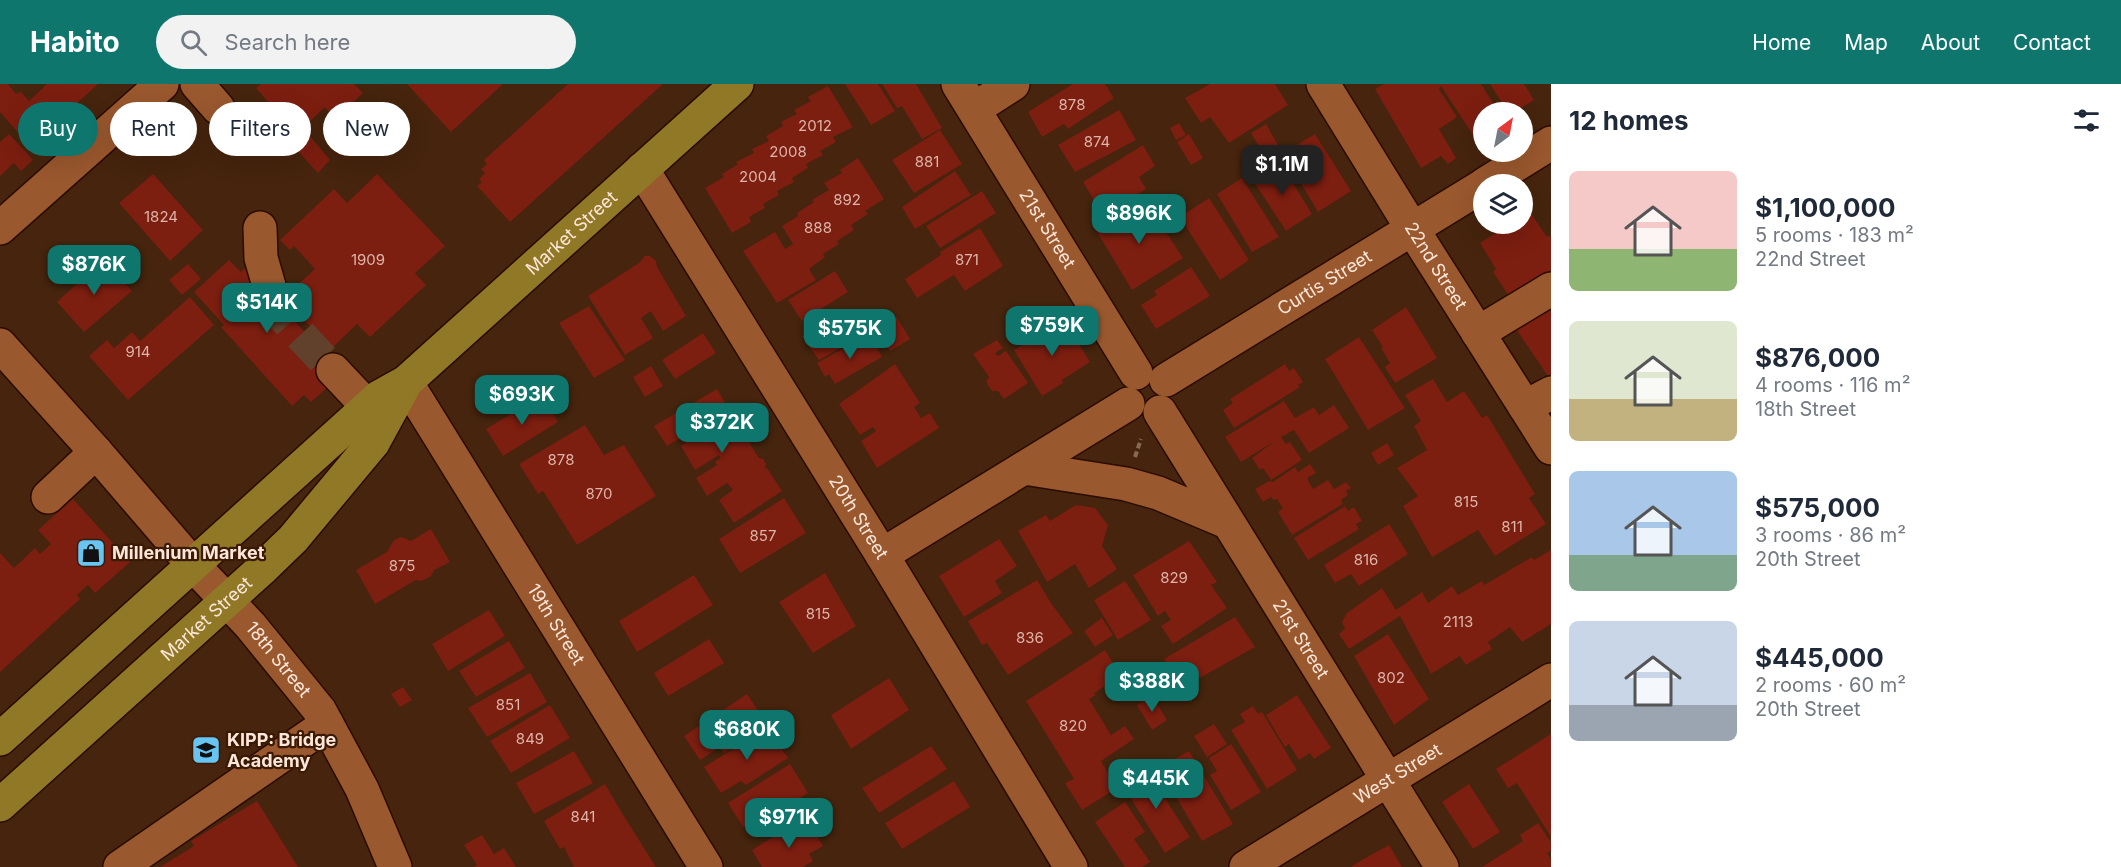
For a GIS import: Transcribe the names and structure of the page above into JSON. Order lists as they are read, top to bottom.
{
  "streets": {
    "main road": ["Market Street"],
    "street": [
      "21st Street",
      "22nd Street",
      "Curtis Street",
      "20th Street",
      "19th Street",
      "18th Street",
      "West Street"
    ]
  },
  "crossings": [
    ["21st Street", "Curtis Street"],
    ["21st Street", "West Street"],
    ["Market Street", "20th Street"],
    ["Market Street", "19th Street"],
    ["Market Street", "18th Street"],
    ["22nd Street", "Curtis Street"],
    ["Curtis Street", "20th Street"]
  ],
  "places": {
    "shop": ["Millenium Market"],
    "school or university": ["KIPP: Bridge Academy"]
  },
  "house_numbers": [
    "878",
    "2012",
    "874",
    "2008",
    "881",
    "2004",
    "892",
    "1824",
    "888",
    "1909",
    "871",
    "914",
    "878",
    "870",
    "815",
    "811",
    "857",
    "816",
    "875",
    "829",
    "815",
    "2113",
    "836",
    "802",
    "851",
    "820",
    "849",
    "841"
  ],
  "north": "top right",
  "page": {
    "header": "Habito",
    "search": "Search here",
    "nav": [
      "Home",
      "Map",
      "About",
      "Contact"
    ],
    "heading": "12 homes",
    "chip": [
      "Buy",
      "Rent",
      "Filters",
      "New"
    ],
    "price": [
      "$1.1M",
      "$896K",
      "$876K",
      "$514K",
      "$759K",
      "$575K",
      "$693K",
      "$372K",
      "$388K",
      "$680K",
      "$445K",
      "$971K"
    ],
    "list": [
      {
        "name": "$1,100,000",
        "note": "5 rooms · 183 m² · 22nd Street"
      },
      {
        "name": "$876,000",
        "note": "4 rooms · 116 m² · 18th Street"
      },
      {
        "name": "$575,000",
        "note": "3 rooms · 86 m² · 20th Street"
      },
      {
        "name": "$445,000",
        "note": "2 rooms · 60 m² · 20th Street"
      }
    ]
  }
}
